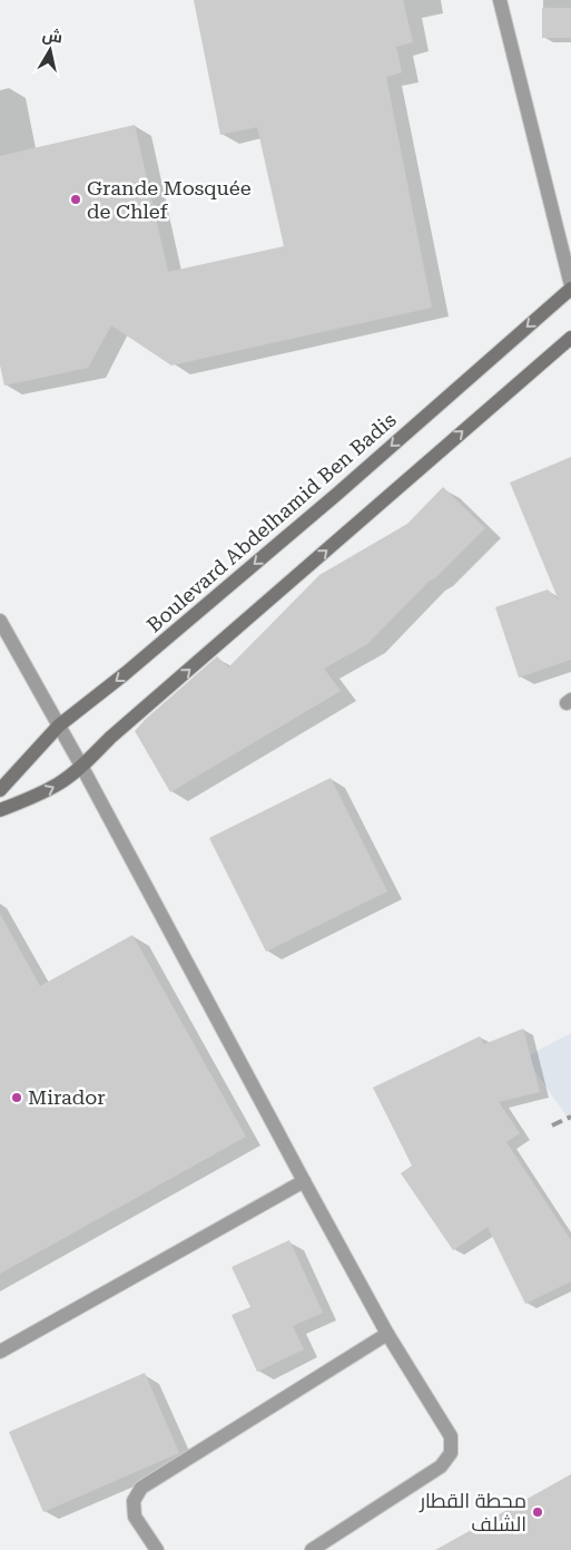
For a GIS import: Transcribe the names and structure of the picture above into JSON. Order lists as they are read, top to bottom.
{
  "streets": {
    "main road": ["Boulevard Abdelhamid Ben Badis"]
  },
  "places": ["Grande Mosquée de Chlef", "Mirador", "محطة القطار الشلف"],
  "north": "top"
}
